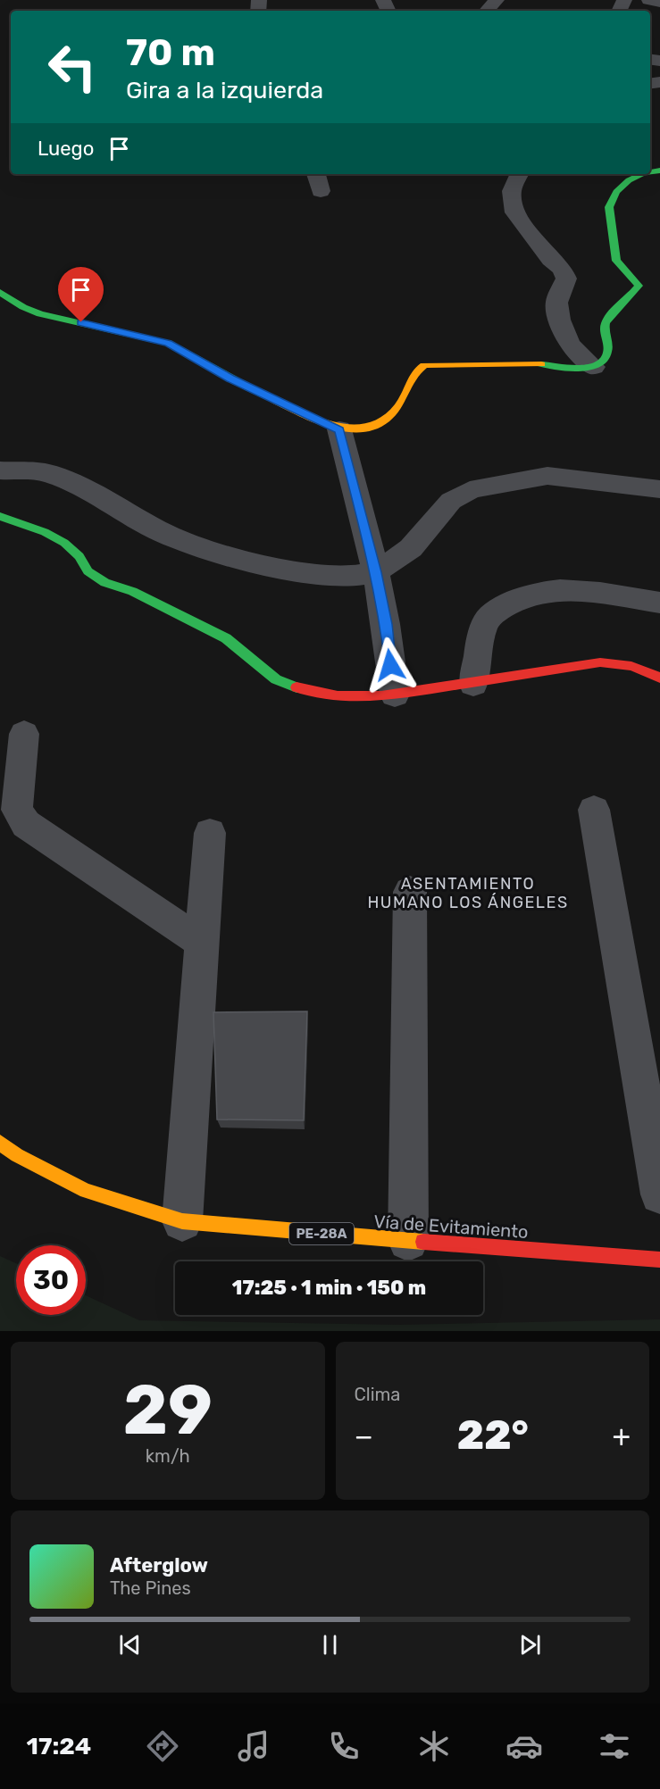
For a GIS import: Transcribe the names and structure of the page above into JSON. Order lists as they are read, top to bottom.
{
  "streets": {
    "main road": ["Vía de Evitamiento", "PE-28A"]
  },
  "districts": ["ASENTAMIENTO HUMANO LOS ÁNGELES"],
  "page": {
    "turn": ["70 m", "Gira a la izquierda"],
    "then": "Luego",
    "limit": "30",
    "trip": "17:25 · 1 min · 150 m",
    "tile": [
      ["29", "km/h"],
      "Clima"
    ],
    "heat": ["−", "22°", "+"],
    "song": ["Afterglow", "The Pines"],
    "tabs": "17:24"
  }
}
